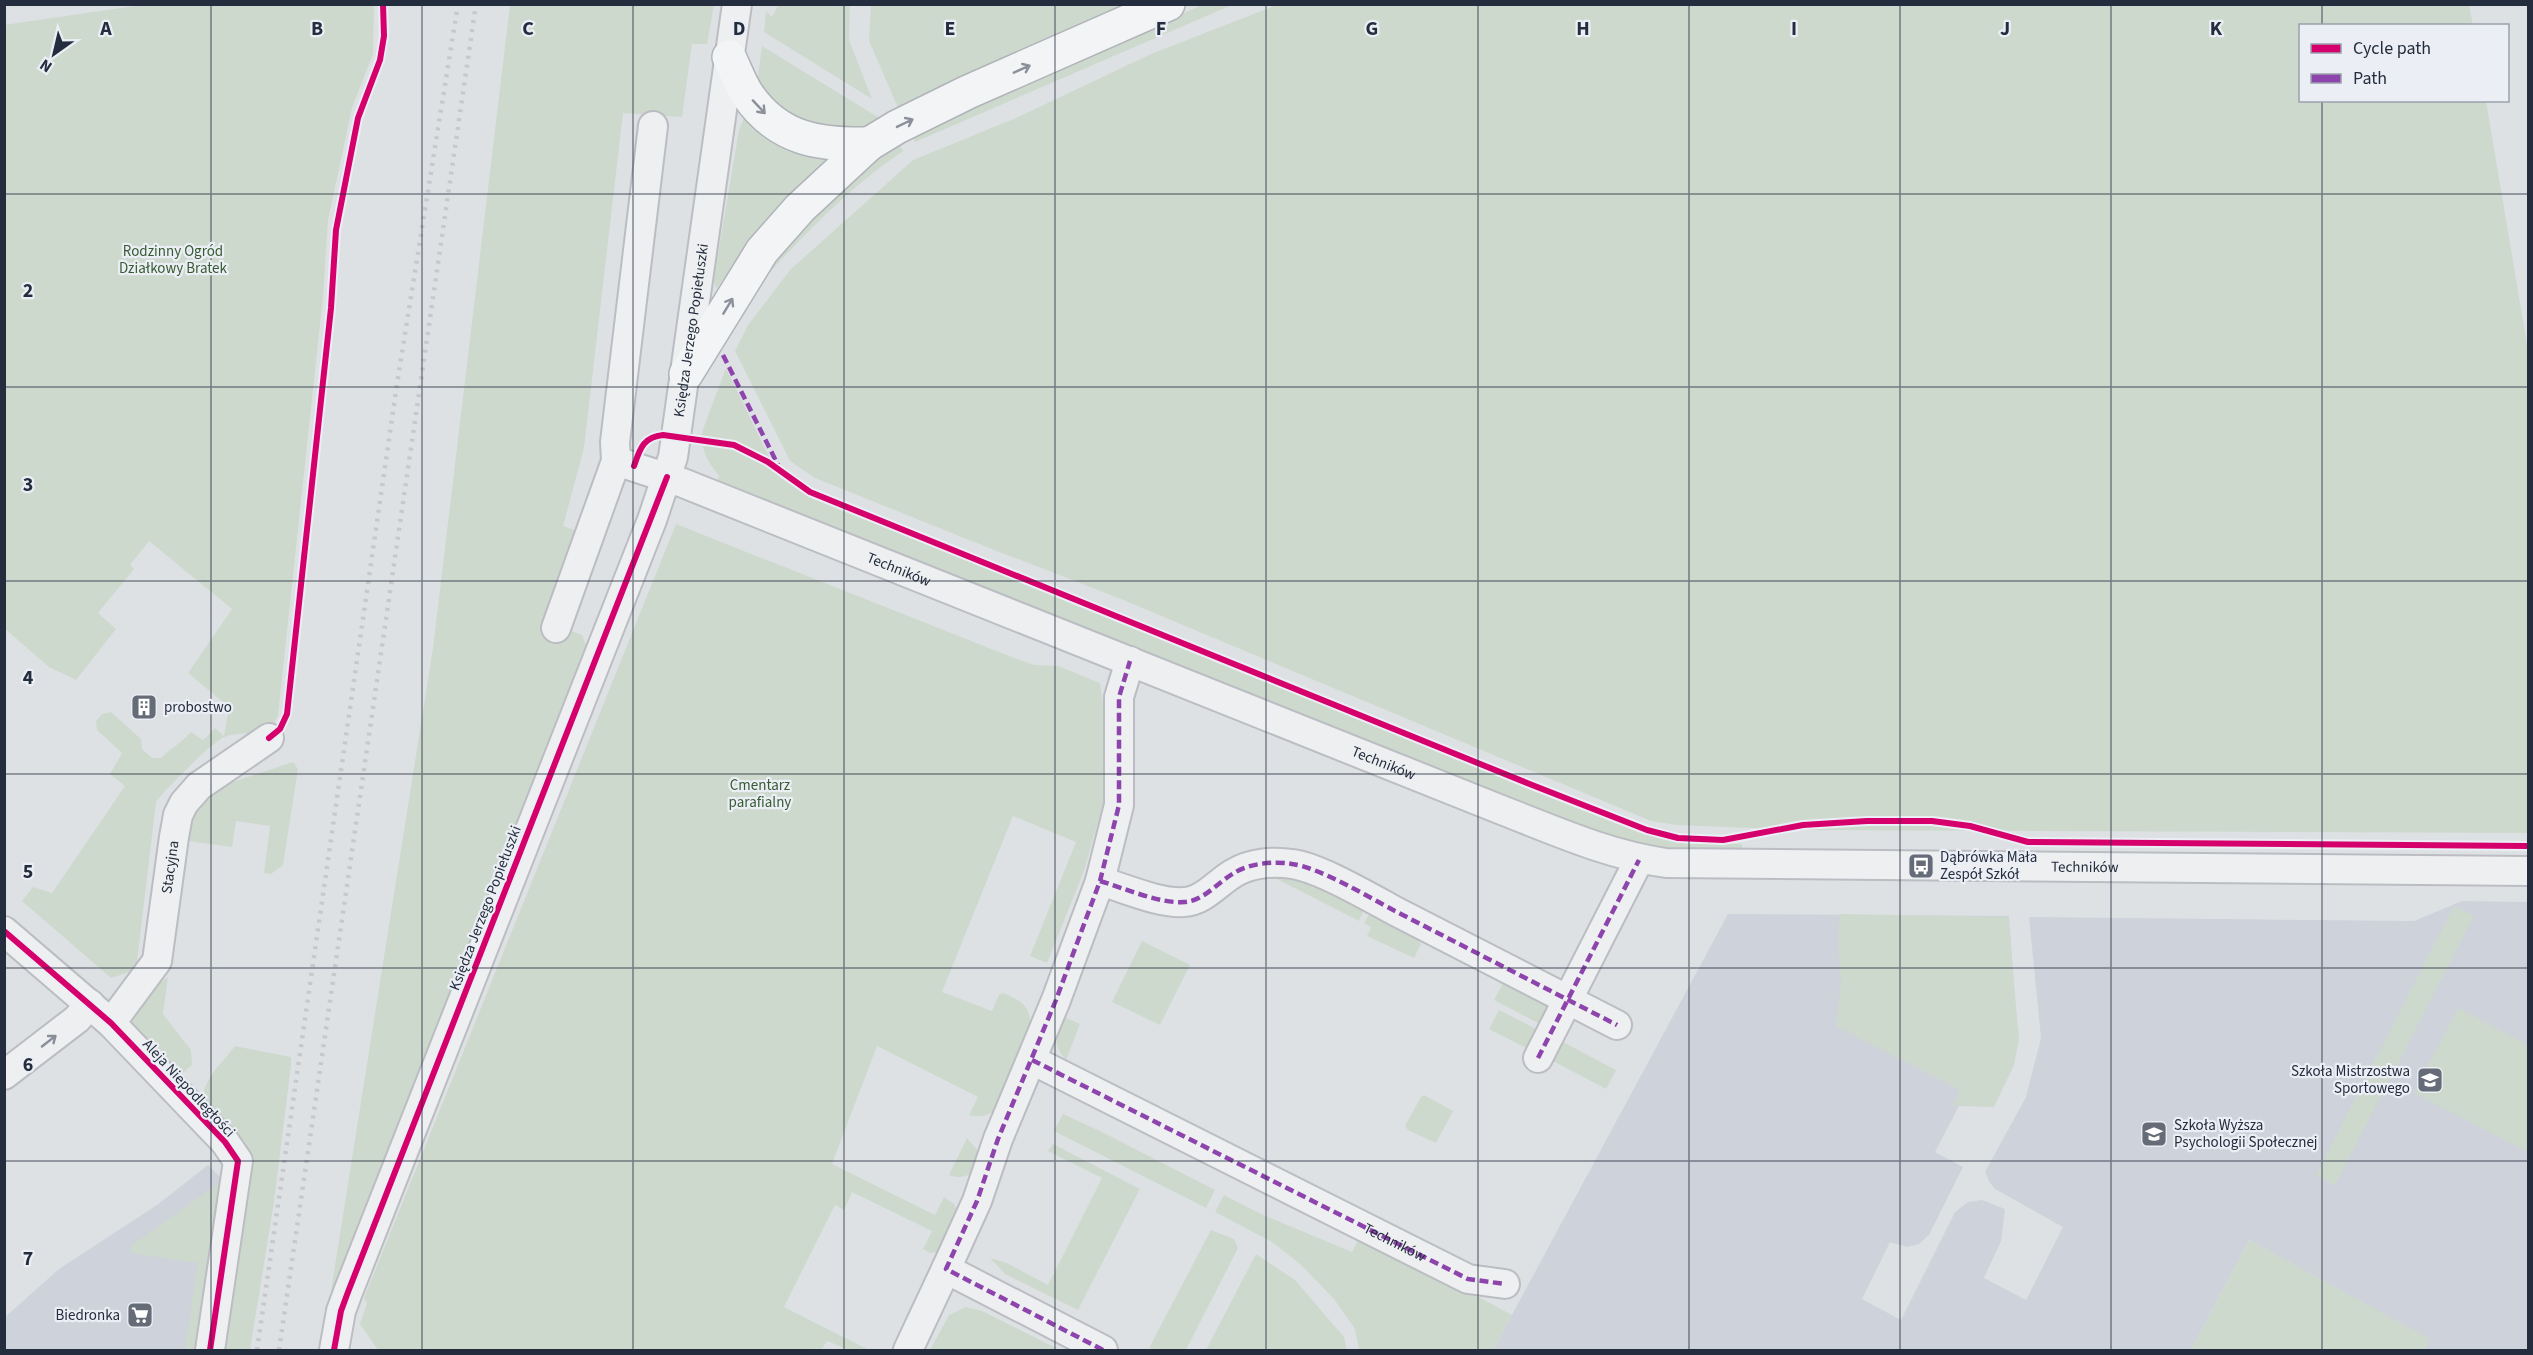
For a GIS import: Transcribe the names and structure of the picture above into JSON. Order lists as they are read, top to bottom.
{
  "streets": {
    "street": [
      "Księdza Jerzego Popiełuszki",
      "Techników",
      "Stacyjna",
      "Aleja Niepodległości"
    ]
  },
  "crossings": [
    ["Księdza Jerzego Popiełuszki", "Techników"],
    ["Stacyjna", "Aleja Niepodległości"]
  ],
  "parks": ["Rodzinny Ogród Działkowy Bratek", "Cmentarz parafialny"],
  "places": {
    "building": ["probostwo"],
    "bus stop": ["Dąbrówka Mała Zespół Szkół"],
    "school or university": ["Szkoła Mistrzostwa Sportowego", "Szkoła Wyższa Psychologii Społecznej"],
    "supermarket": ["Biedronka"]
  },
  "legend": ["Cycle path", "Path"],
  "north": "bottom left",
  "grid": {
    "columns": [
      "A",
      "B",
      "C",
      "D",
      "E",
      "F",
      "G",
      "H",
      "I",
      "J",
      "K"
    ],
    "rows": [
      "2",
      "3",
      "4",
      "5",
      "6",
      "7"
    ]
  }
}
